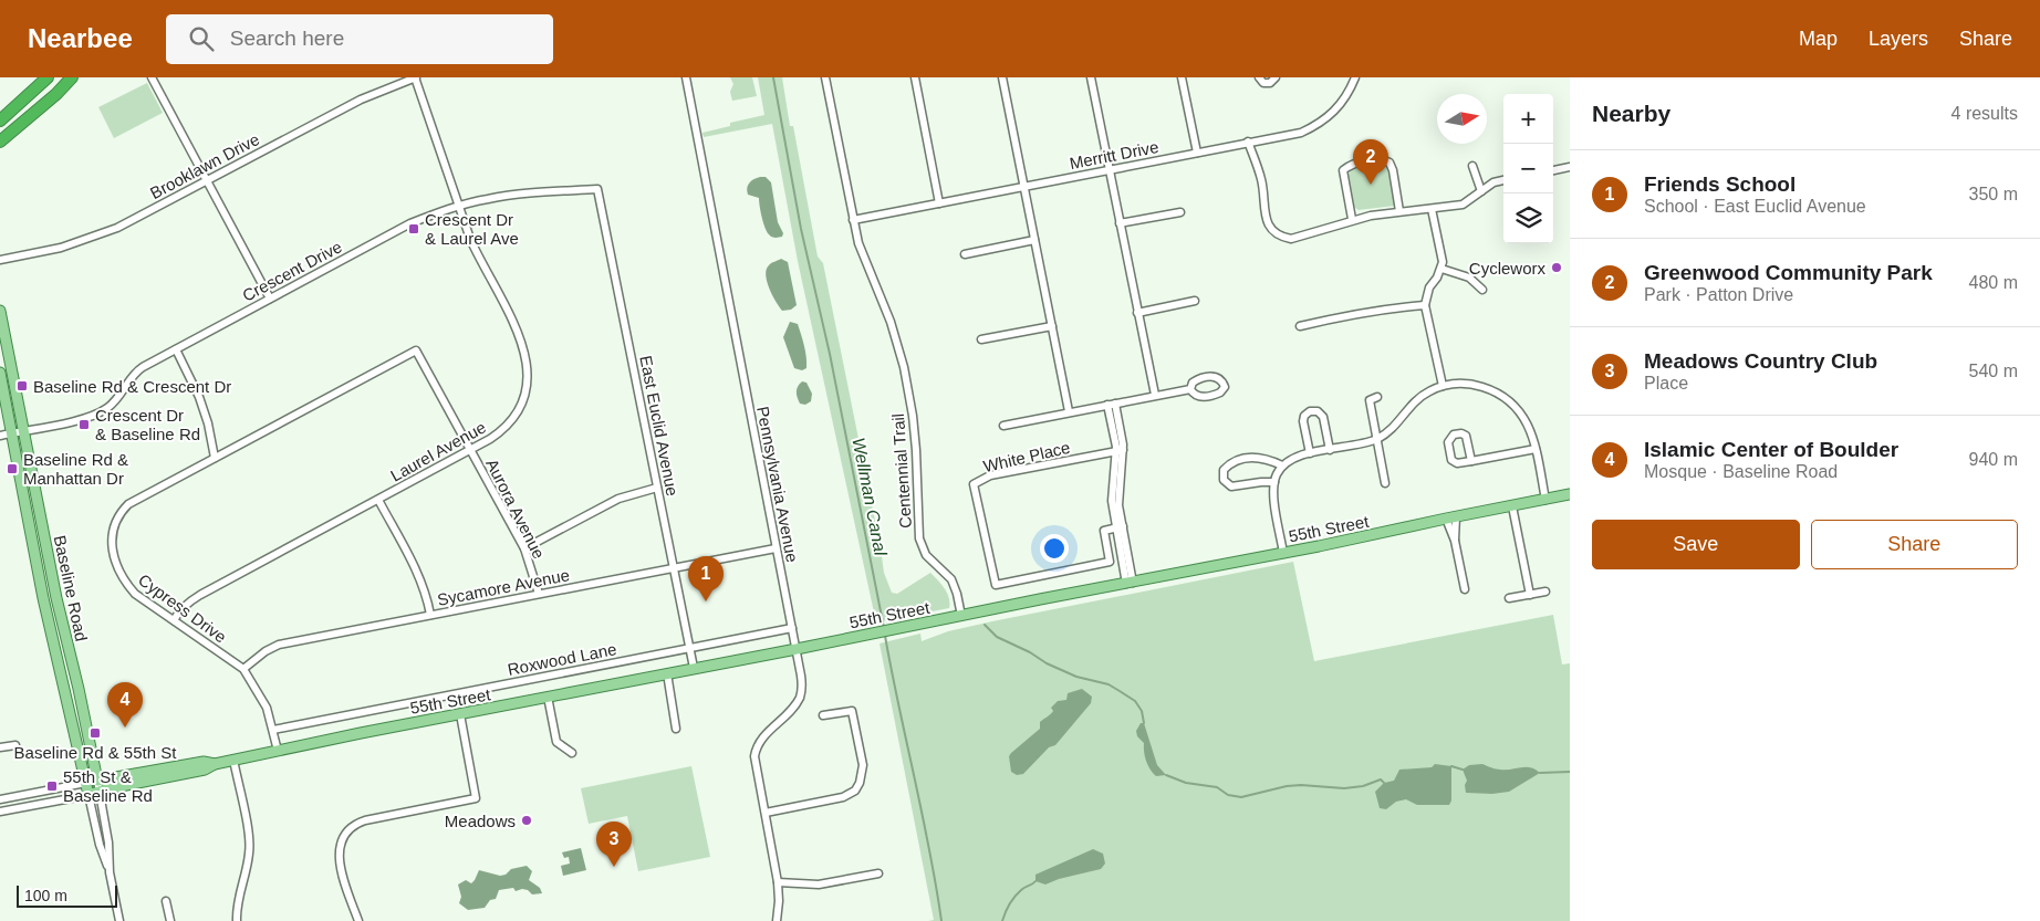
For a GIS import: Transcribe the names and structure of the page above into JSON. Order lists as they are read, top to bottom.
{
  "streets": {
    "main road": ["55th Street", "Baseline Road"],
    "street": [
      "Merritt Drive",
      "Brooklawn Drive",
      "Crescent Drive",
      "East Euclid Avenue",
      "Laurel Avenue",
      "White Place",
      "Centennial Trail",
      "Pennsylvania Avenue",
      "Aurora Avenue",
      "Sycamore Avenue",
      "Cypress Drive",
      "Roxwood Lane"
    ]
  },
  "crossings": [
    ["Merritt Drive", "Centennial Trail"],
    ["Brooklawn Drive", "Laurel Avenue"],
    ["Crescent Drive", "East Euclid Avenue"],
    ["Crescent Drive", "Laurel Avenue"],
    ["Crescent Drive", "Baseline Road"],
    ["East Euclid Avenue", "55th Street"],
    ["East Euclid Avenue", "Sycamore Avenue"],
    ["East Euclid Avenue", "Roxwood Lane"],
    ["Laurel Avenue", "Aurora Avenue"],
    ["Laurel Avenue", "Cypress Drive"],
    ["Centennial Trail", "55th Street"],
    ["Pennsylvania Avenue", "55th Street"],
    ["Pennsylvania Avenue", "Sycamore Avenue"],
    ["Pennsylvania Avenue", "Roxwood Lane"],
    ["Aurora Avenue", "Sycamore Avenue"],
    ["Aurora Avenue", "Cypress Drive"],
    ["55th Street", "Baseline Road"],
    ["55th Street", "Cypress Drive"],
    ["Sycamore Avenue", "Cypress Drive"],
    ["Cypress Drive", "Roxwood Lane"]
  ],
  "water": ["Wellman Canal"],
  "places": {
    "transit": [
      "Crescent Dr & Laurel Ave",
      "Baseline Rd & Crescent Dr",
      "Crescent Dr & Baseline Rd",
      "Baseline Rd & Manhattan Dr",
      "Baseline Rd & 55th St",
      "55th St & Baseline Rd"
    ],
    "other": ["Cycleworx", "Meadows"]
  },
  "scale_bar": "100 m",
  "north": "right",
  "page": {
    "header": "Nearbee",
    "search": "Search here",
    "nav": ["Map", "Layers", "Share"],
    "heading": ["Nearby", "4 results"],
    "map_buttons": ["+", "−"],
    "pins": [
      "2",
      "1",
      "4",
      "3"
    ],
    "list": [
      {
        "mark": "1",
        "name": "Friends School",
        "note": "School · East Euclid Avenue",
        "value": "350 m"
      },
      {
        "mark": "2",
        "name": "Greenwood Community Park",
        "note": "Park · Patton Drive",
        "value": "480 m"
      },
      {
        "mark": "3",
        "name": "Meadows Country Club",
        "note": "Place",
        "value": "540 m"
      },
      {
        "mark": "4",
        "name": "Islamic Center of Boulder",
        "note": "Mosque · Baseline Road",
        "value": "940 m"
      }
    ],
    "buttons": ["Save", "Share"],
    "scale": "100 m"
  }
}
